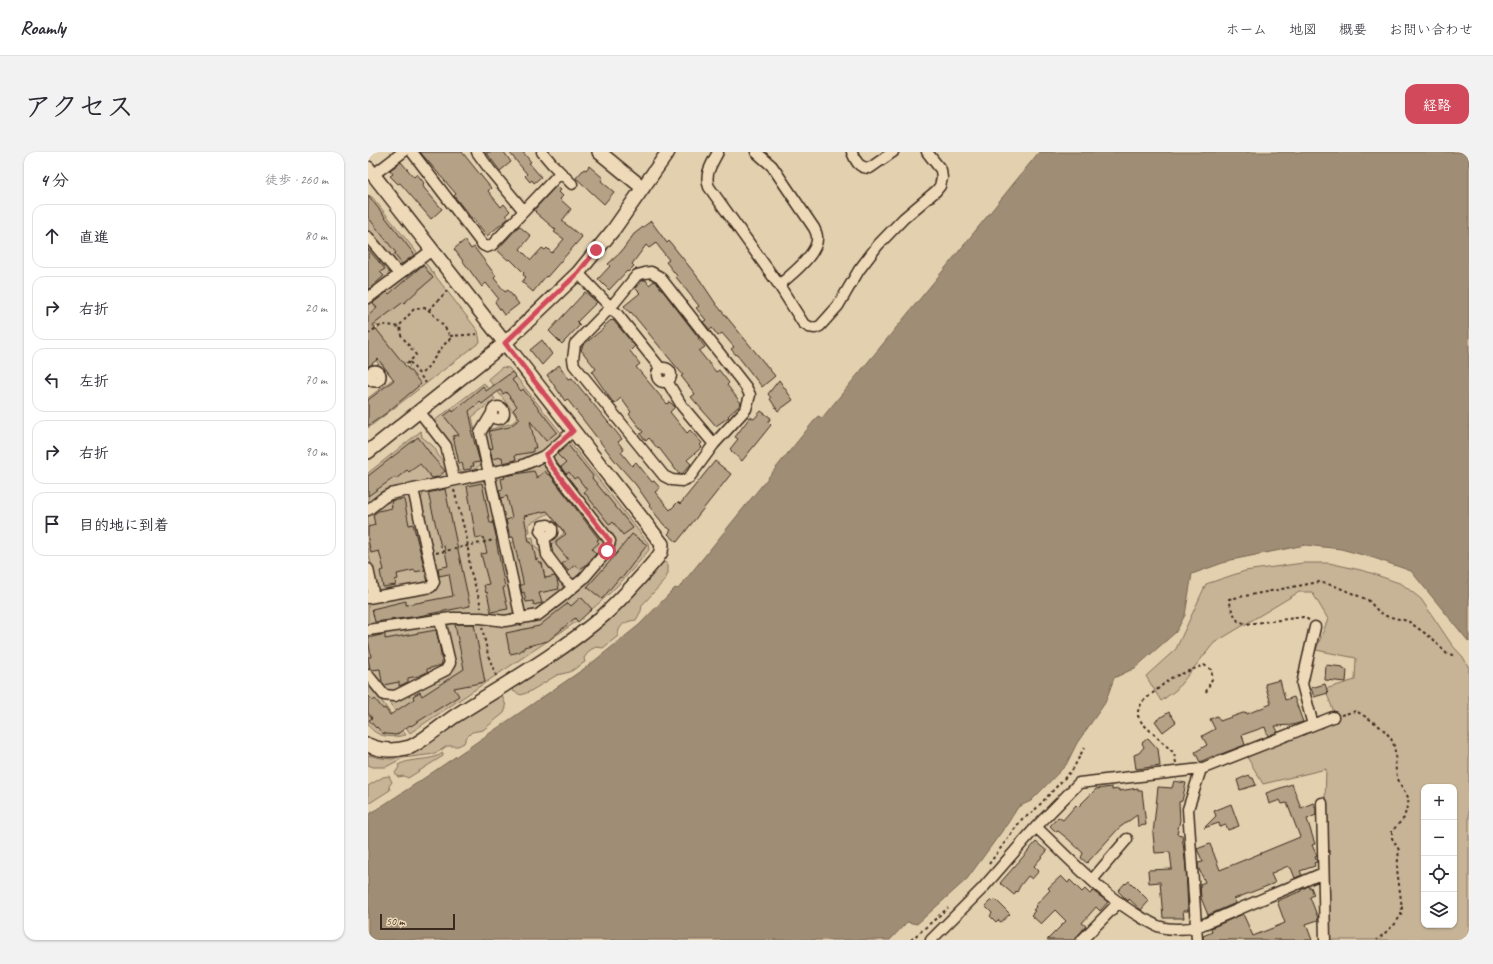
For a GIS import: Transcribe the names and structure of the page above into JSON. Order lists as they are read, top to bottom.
{
  "scale_bar": "50 m",
  "page": {
    "header": "Roamly",
    "nav": [
      "ホーム",
      "地図",
      "概要",
      "お問い合わせ"
    ],
    "title": "アクセス",
    "buttons": "経路",
    "heading": ["4 分", "徒歩 · 260 m"],
    "list": [
      ["直進", "80 m"],
      ["右折", "20 m"],
      ["左折", "70 m"],
      ["右折", "90 m"],
      "目的地に到着"
    ],
    "map_buttons": ["+", "−"],
    "scale": "50 m"
  }
}
